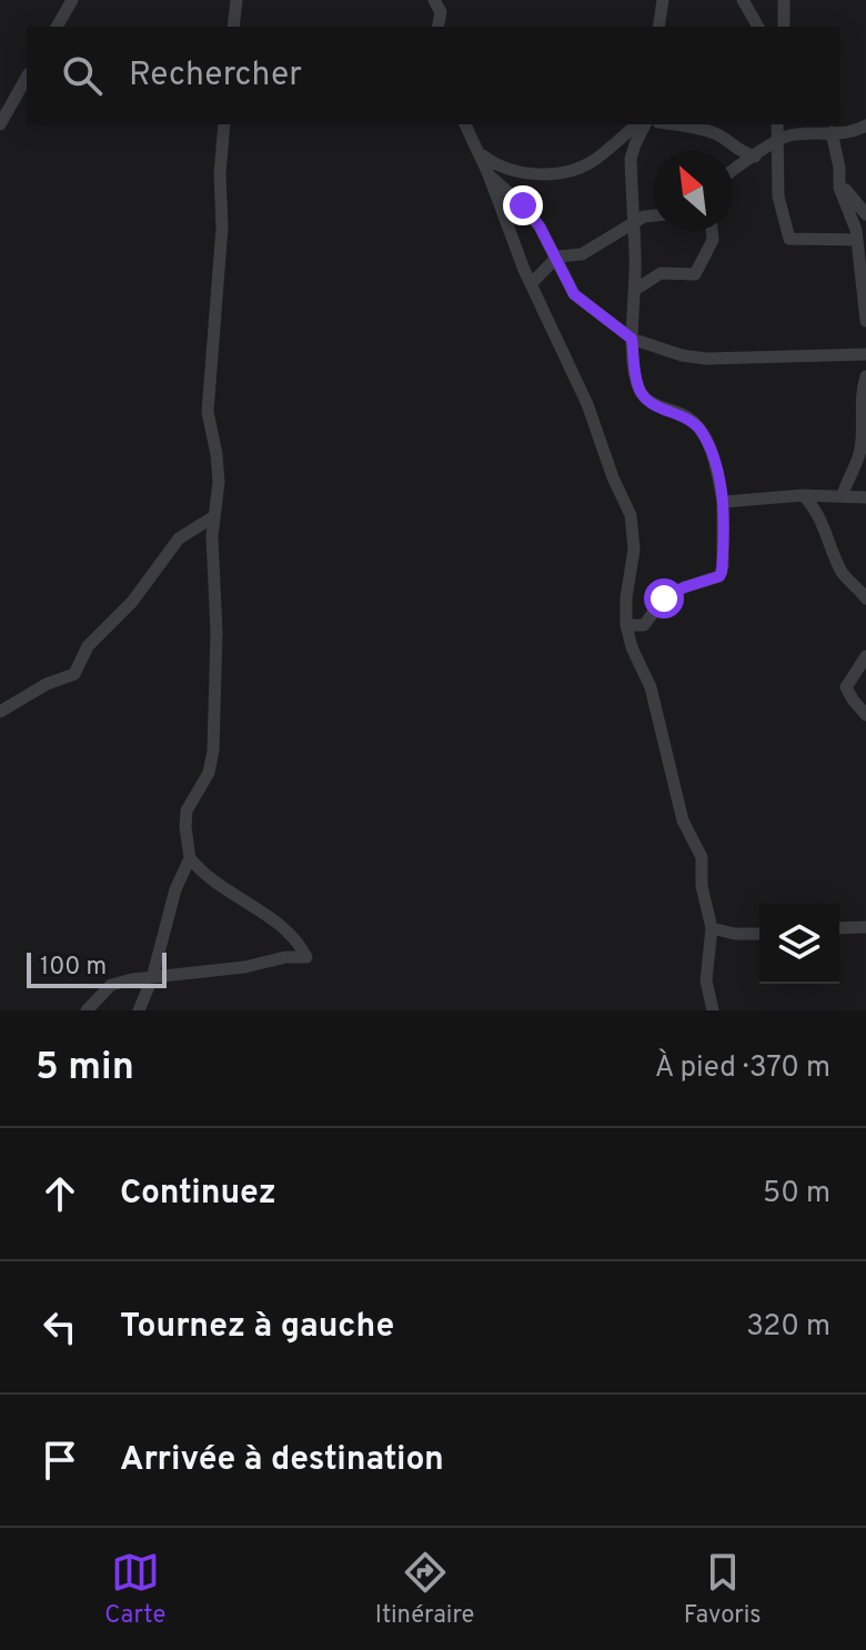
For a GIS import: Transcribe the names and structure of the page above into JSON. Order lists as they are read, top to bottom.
{
  "scale_bar": "100 m",
  "north": "top left",
  "page": {
    "search": "Rechercher",
    "scale": "100 m",
    "heading": ["5 min", "À pied · 370 m"],
    "list": [
      ["Continuez", "50 m"],
      ["Tournez à gauche", "320 m"],
      "Arrivée à destination"
    ],
    "nav": ["Carte", "Itinéraire", "Favoris"]
  }
}
